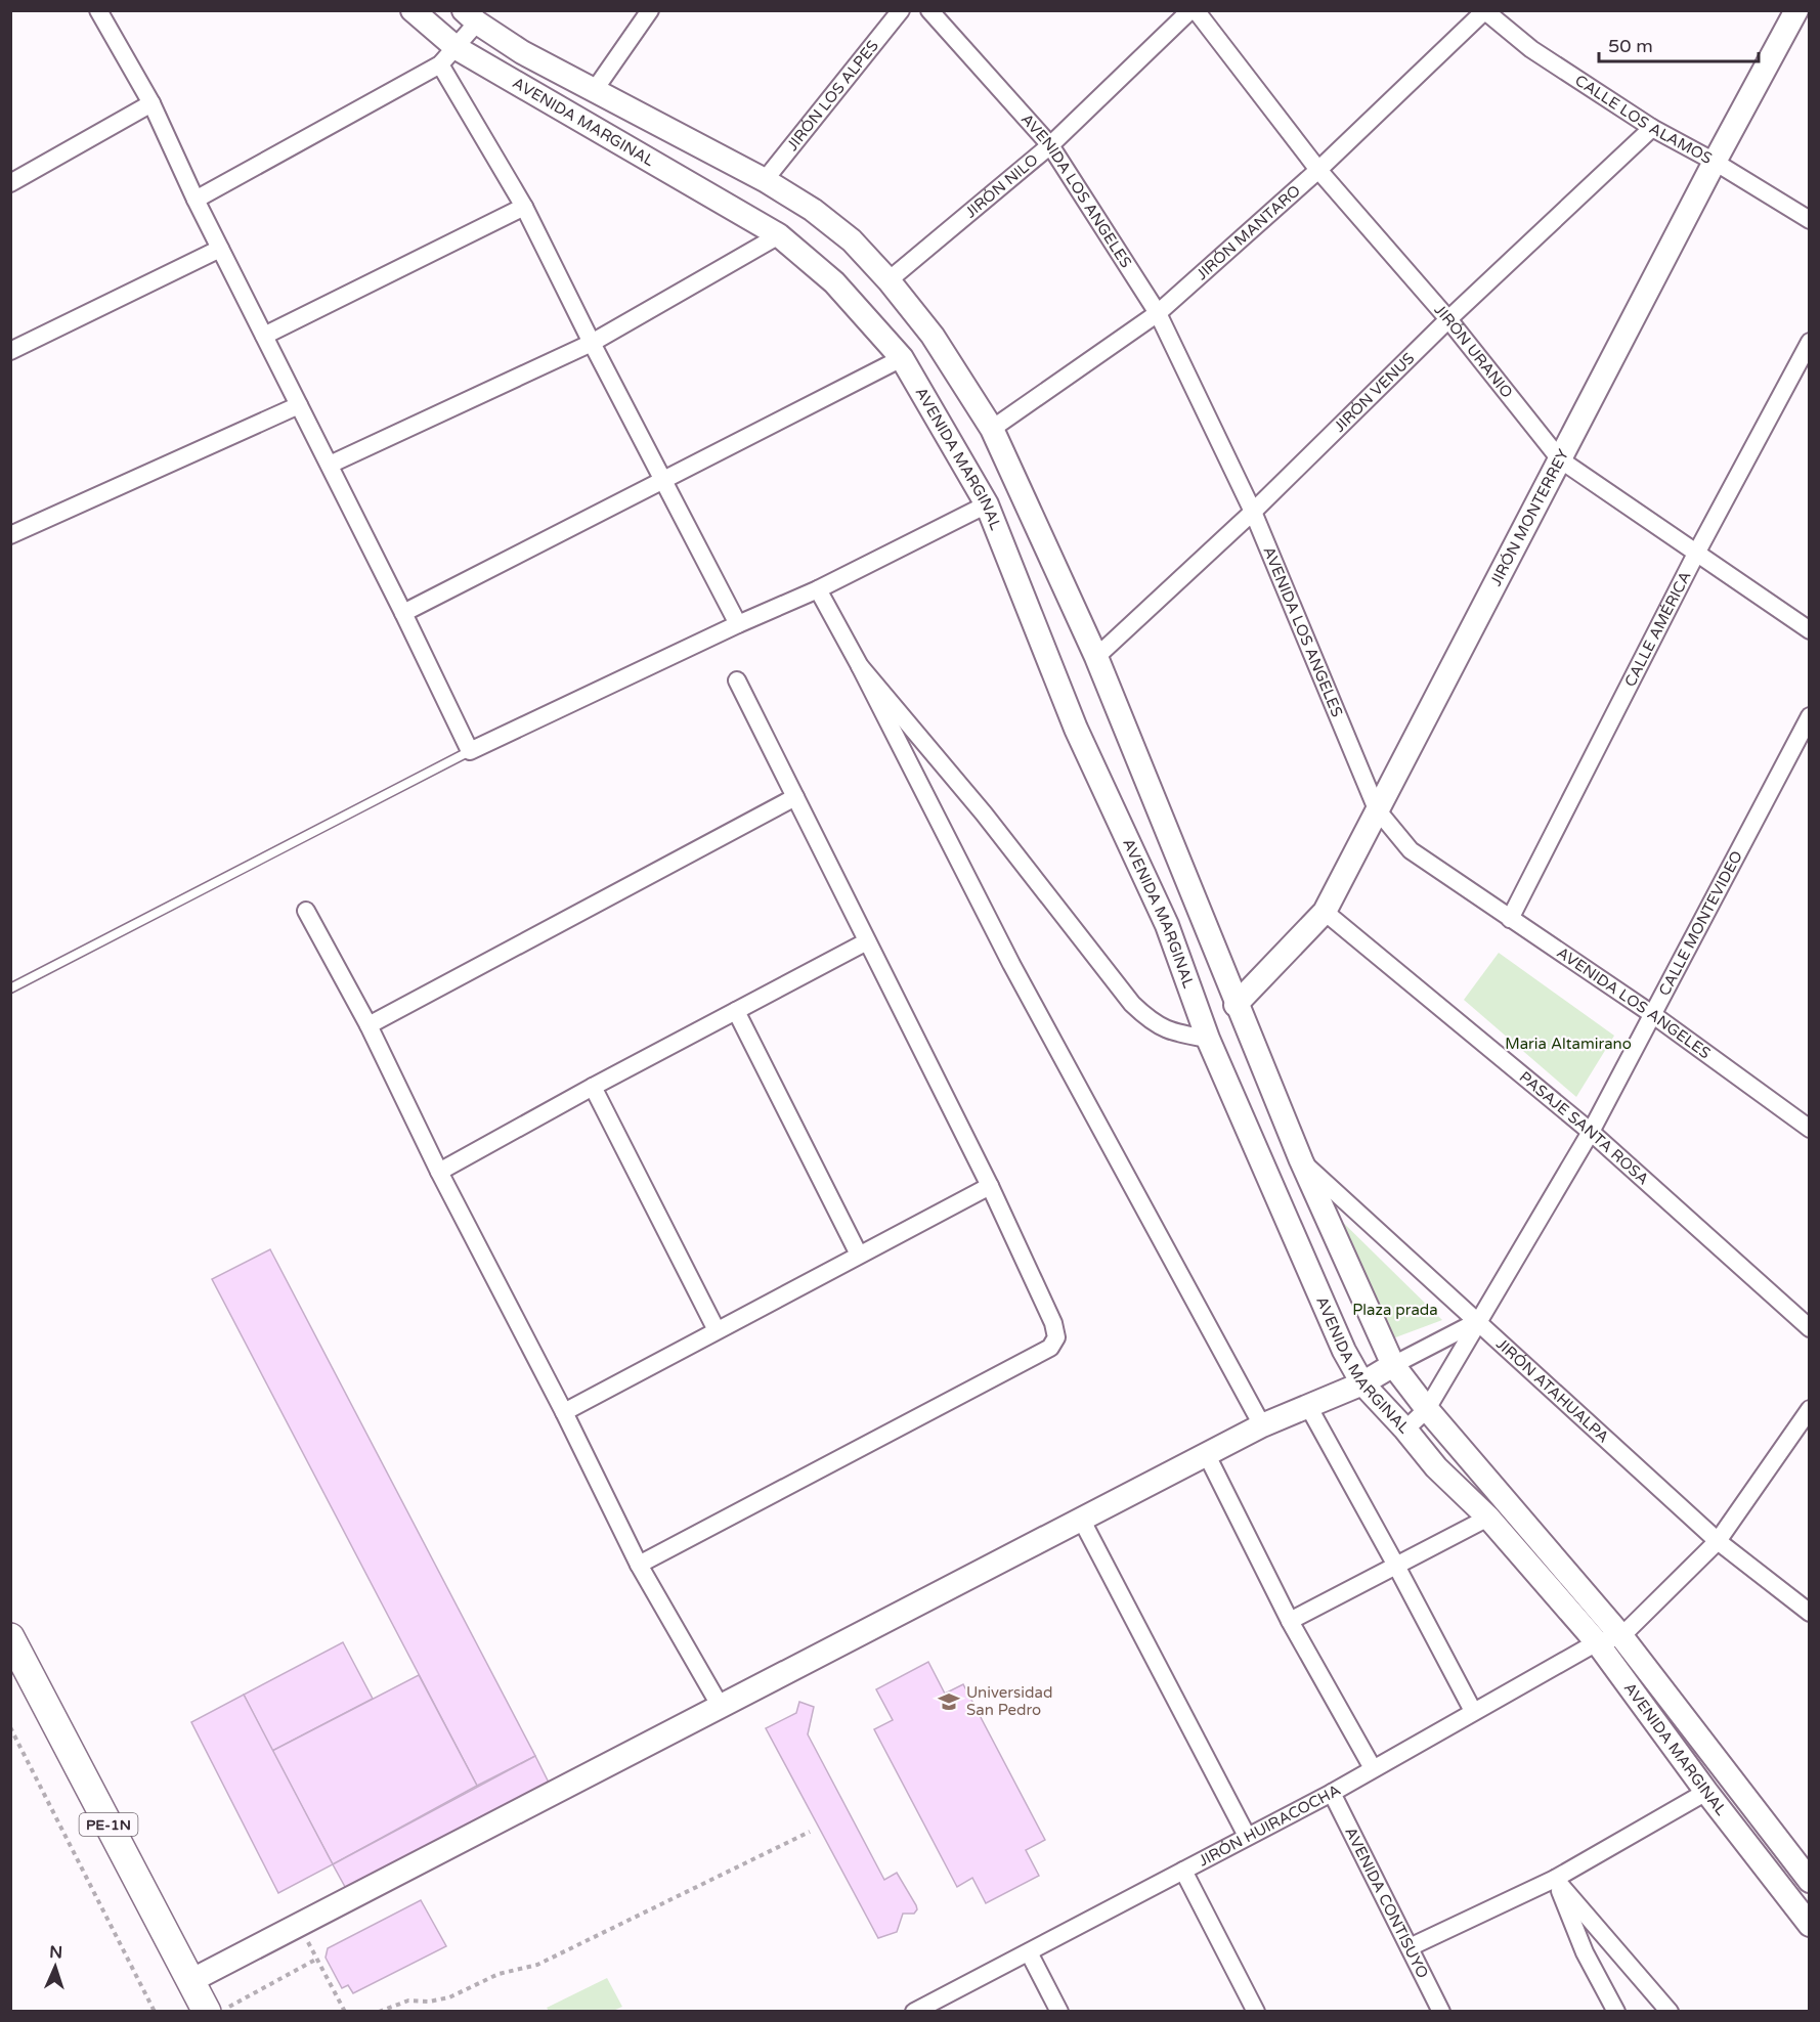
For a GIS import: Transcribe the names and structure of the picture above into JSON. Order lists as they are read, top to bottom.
{
  "streets": {
    "highway": ["PE-1N"],
    "main road": ["AVENIDA MARGINAL", "JIRÓN MONTERREY"],
    "street": [
      "JIRÓN LOS ALPES",
      "CALLE LOS ALAMOS",
      "JIRÓN NILO",
      "AVENIDA LOS ANGELES",
      "JIRÓN MANTARO",
      "JIRÓN URANIO",
      "JIRÓN VENUS",
      "CALLE AMÉRICA",
      "CALLE MONTEVIDEO",
      "PASAJE SANTA ROSA",
      "JIRÓN ATAHUALPA",
      "JIRÓN HUIRACOCHA",
      "AVENIDA CONTISUYO"
    ]
  },
  "crossings": [
    ["JIRÓN LOS ALPES", "AVENIDA MARGINAL"],
    ["CALLE LOS ALAMOS", "JIRÓN MANTARO"],
    ["CALLE LOS ALAMOS", "JIRÓN VENUS"],
    ["CALLE LOS ALAMOS", "JIRÓN MONTERREY"],
    ["AVENIDA MARGINAL", "JIRÓN NILO"],
    ["AVENIDA MARGINAL", "JIRÓN MANTARO"],
    ["AVENIDA MARGINAL", "JIRÓN VENUS"],
    ["AVENIDA MARGINAL", "JIRÓN MONTERREY"],
    ["AVENIDA MARGINAL", "CALLE MONTEVIDEO"],
    ["AVENIDA MARGINAL", "JIRÓN ATAHUALPA"],
    ["AVENIDA MARGINAL", "JIRÓN HUIRACOCHA"],
    ["JIRÓN NILO", "AVENIDA LOS ANGELES"],
    ["AVENIDA LOS ANGELES", "JIRÓN MANTARO"],
    ["AVENIDA LOS ANGELES", "JIRÓN VENUS"],
    ["AVENIDA LOS ANGELES", "JIRÓN MONTERREY"],
    ["AVENIDA LOS ANGELES", "CALLE AMÉRICA"],
    ["AVENIDA LOS ANGELES", "CALLE MONTEVIDEO"],
    ["JIRÓN MANTARO", "JIRÓN URANIO"],
    ["JIRÓN URANIO", "JIRÓN VENUS"],
    ["JIRÓN URANIO", "JIRÓN MONTERREY"],
    ["JIRÓN URANIO", "CALLE AMÉRICA"],
    ["JIRÓN MONTERREY", "PASAJE SANTA ROSA"],
    ["CALLE MONTEVIDEO", "PASAJE SANTA ROSA"],
    ["CALLE MONTEVIDEO", "JIRÓN ATAHUALPA"],
    ["JIRÓN HUIRACOCHA", "AVENIDA CONTISUYO"]
  ],
  "parks": ["Maria Altamirano", "Plaza prada"],
  "places": {
    "school or university": ["Universidad San Pedro"]
  },
  "scale_bar": "50 m",
  "north": "top"
}
